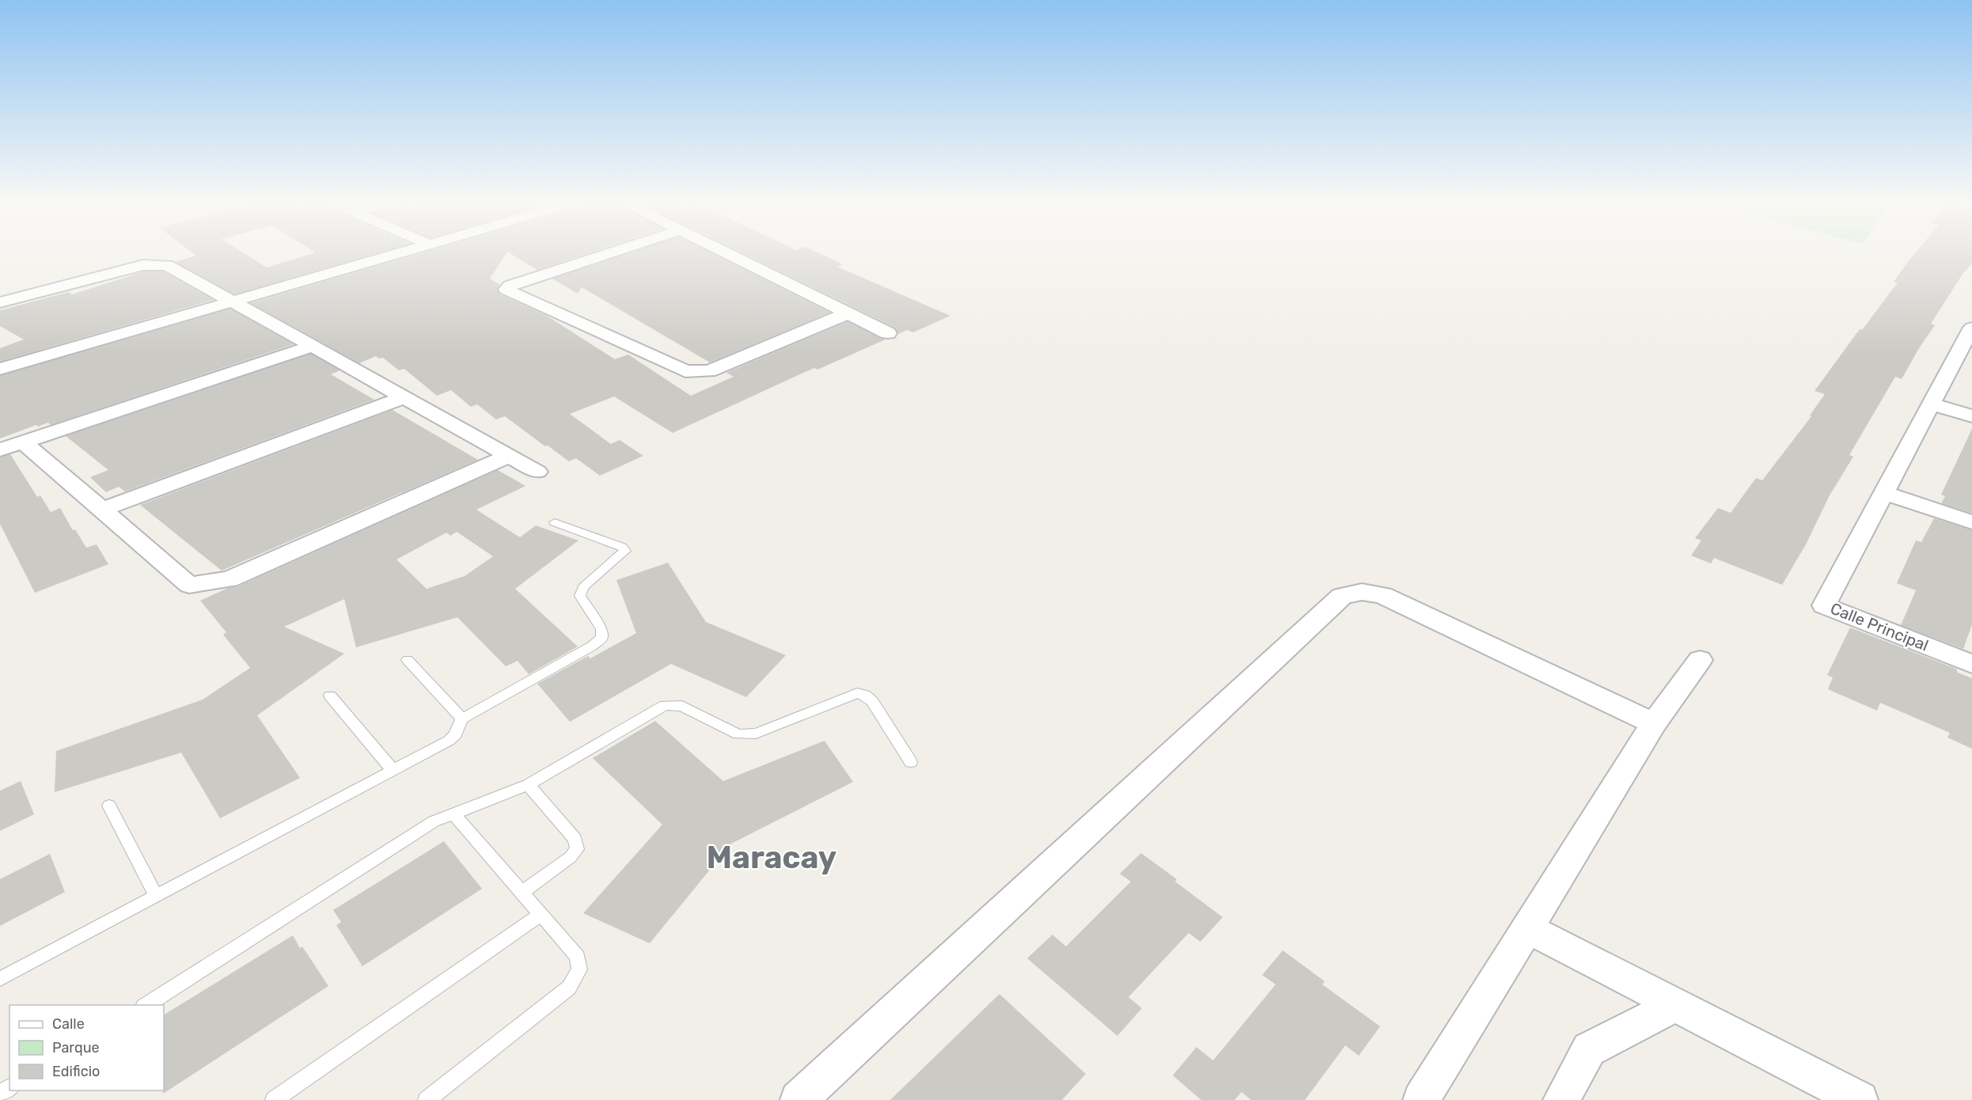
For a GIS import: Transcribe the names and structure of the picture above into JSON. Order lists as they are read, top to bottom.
{
  "streets": {
    "street": ["Calle Principal"]
  },
  "districts": ["Maracay"],
  "legend": ["Calle", "Parque", "Edificio"]
}
